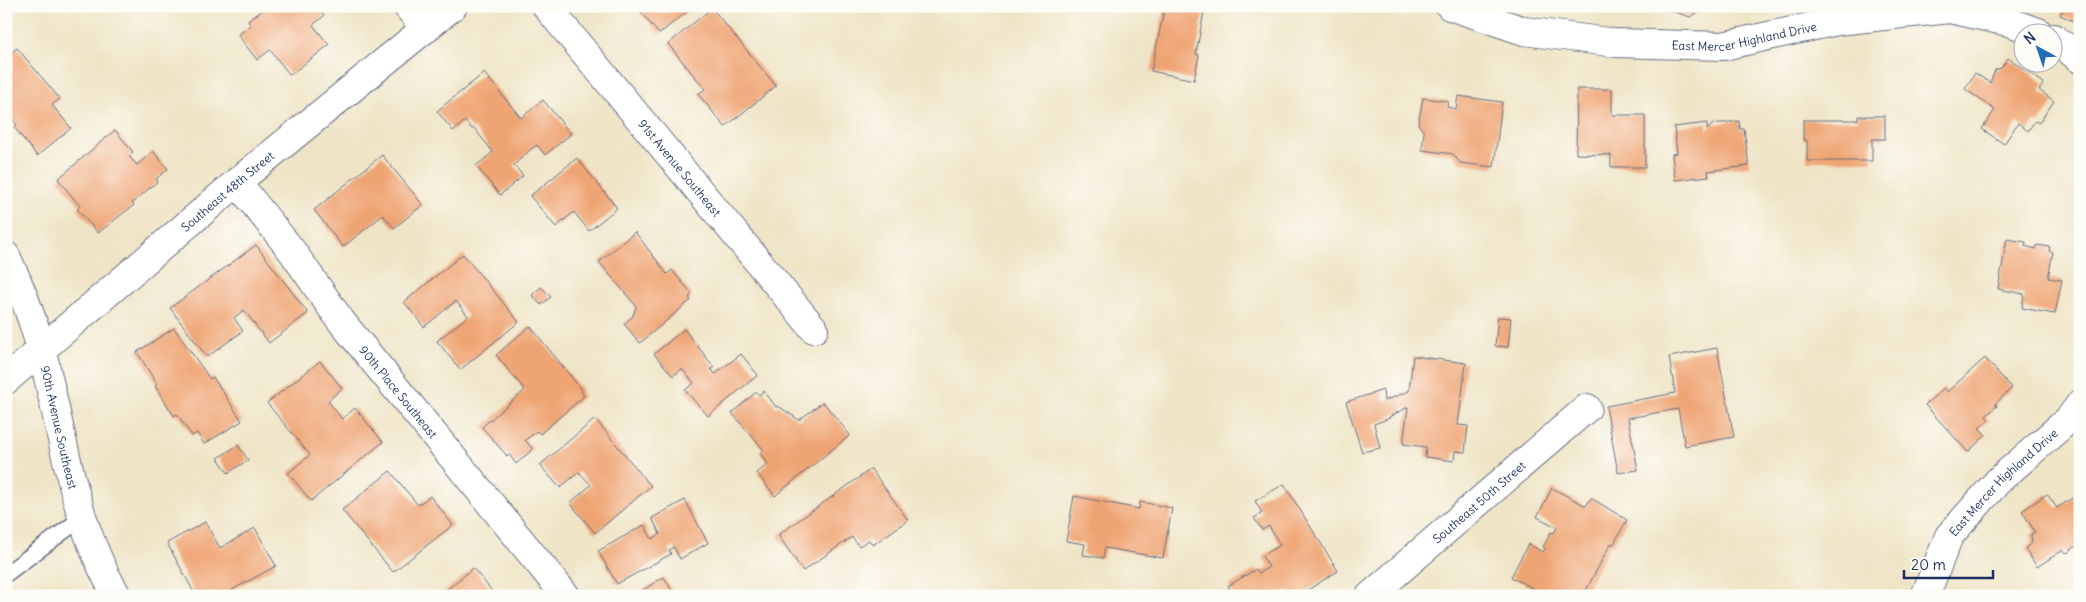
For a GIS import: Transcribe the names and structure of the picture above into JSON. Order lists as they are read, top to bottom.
{
  "streets": {
    "street": [
      "East Mercer Highland Drive",
      "91st Avenue Southeast",
      "Southeast 48th Street",
      "90th Place Southeast",
      "90th Avenue Southeast",
      "Southeast 50th Street"
    ]
  },
  "crossings": [
    ["Southeast 48th Street", "90th Place Southeast"],
    ["Southeast 48th Street", "90th Avenue Southeast"]
  ],
  "scale_bar": "20 m",
  "north": "top left"
}
